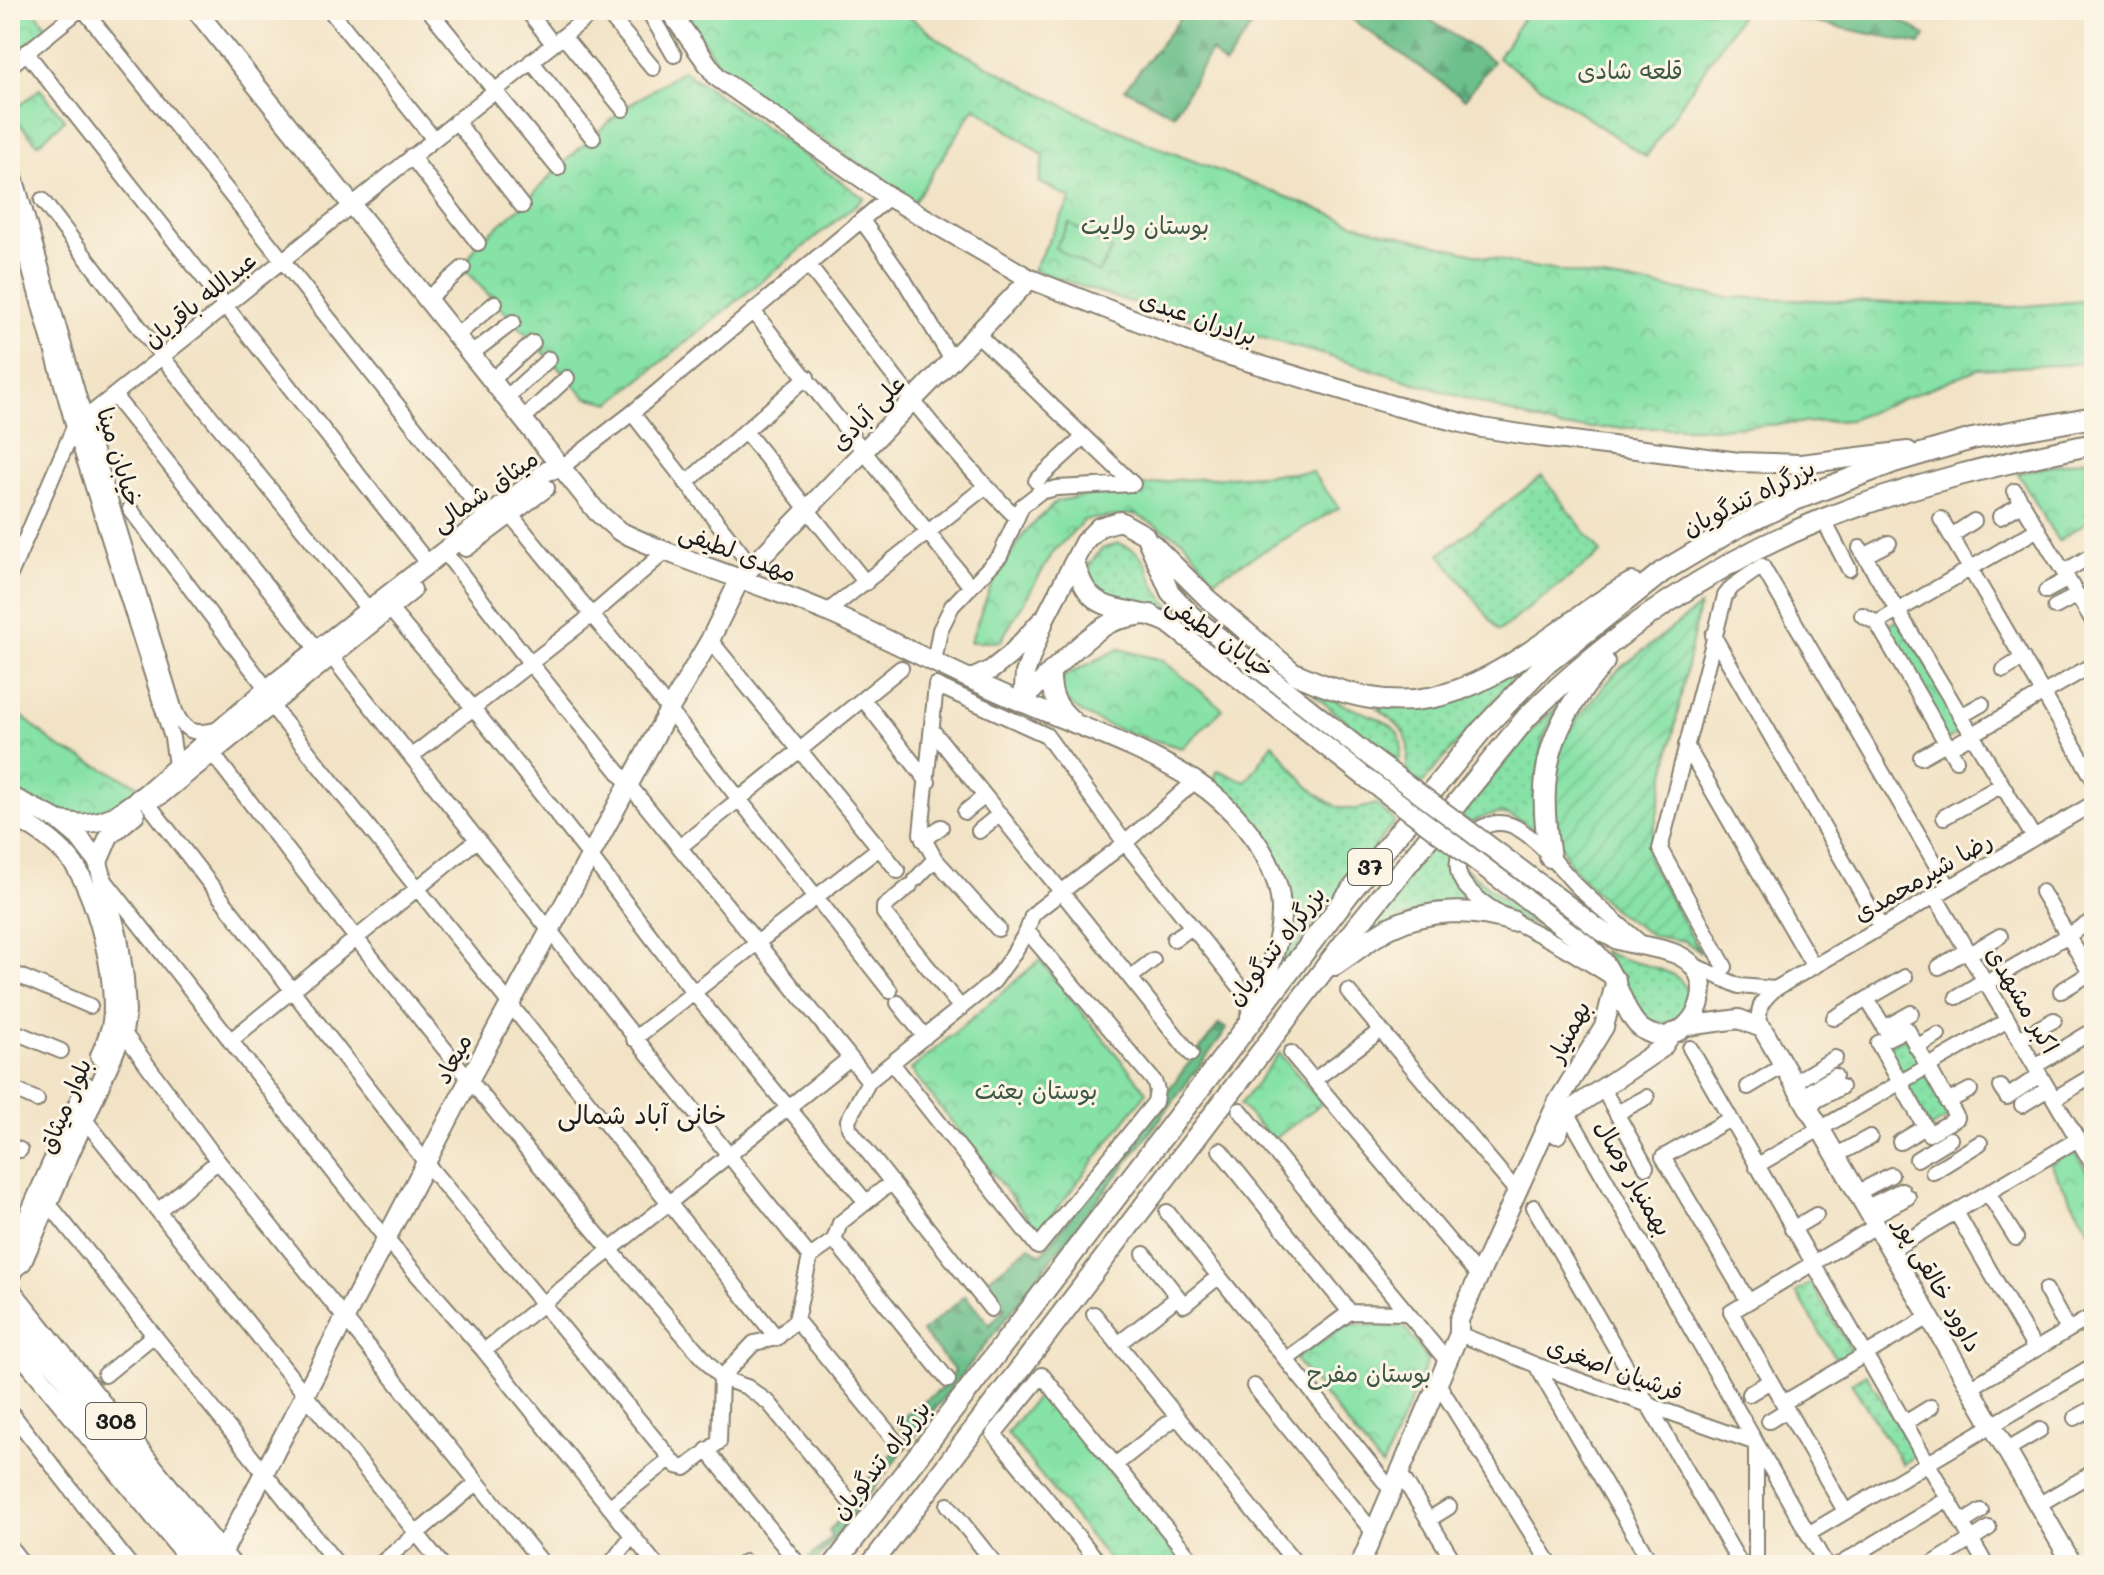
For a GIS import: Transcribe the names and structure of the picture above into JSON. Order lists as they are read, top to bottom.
{
  "streets": {
    "highway": ["بزرگراه تندگویان", "37"],
    "main road": [
      "برادران عبدی",
      "علی آبادی",
      "میثاق شمالی",
      "مهدی لطیفی",
      "خیابان لطیفی",
      "بهمنیار",
      "میعاد",
      "بلوار میثاق",
      "بهمنیار وصال",
      "داوود خالقی پور",
      "308"
    ],
    "street": [
      "عبدالله باقریان",
      "خیابان مینا",
      "رضا شیرمحمدی",
      "اکبر مشهدی",
      "فرشیان اصغری"
    ]
  },
  "crossings": [
    ["عبدالله باقریان", "خیابان مینا"],
    ["عبدالله باقریان", "مهدی لطیفی"],
    ["برادران عبدی", "علی آبادی"],
    ["برادران عبدی", "بزرگراه تندگویان"],
    ["علی آبادی", "مهدی لطیفی"],
    ["علی آبادی", "میعاد"],
    ["خیابان مینا", "میثاق شمالی"],
    ["میثاق شمالی", "مهدی لطیفی"],
    ["میثاق شمالی", "بلوار میثاق"],
    ["بزرگراه تندگویان", "مهدی لطیفی"],
    ["مهدی لطیفی", "میعاد"],
    ["خیابان لطیفی", "بهمنیار"],
    ["رضا شیرمحمدی", "اکبر مشهدی"],
    ["بهمنیار", "بهمنیار وصال"],
    ["میعاد", "308"],
    ["بهمنیار وصال", "فرشیان اصغری"]
  ],
  "districts": ["خانی آباد شمالی"],
  "parks": [
    "قلعه شادی",
    "بوستان ولایت",
    "بوستان بعثت",
    "بوستان مفرح"
  ]
}
